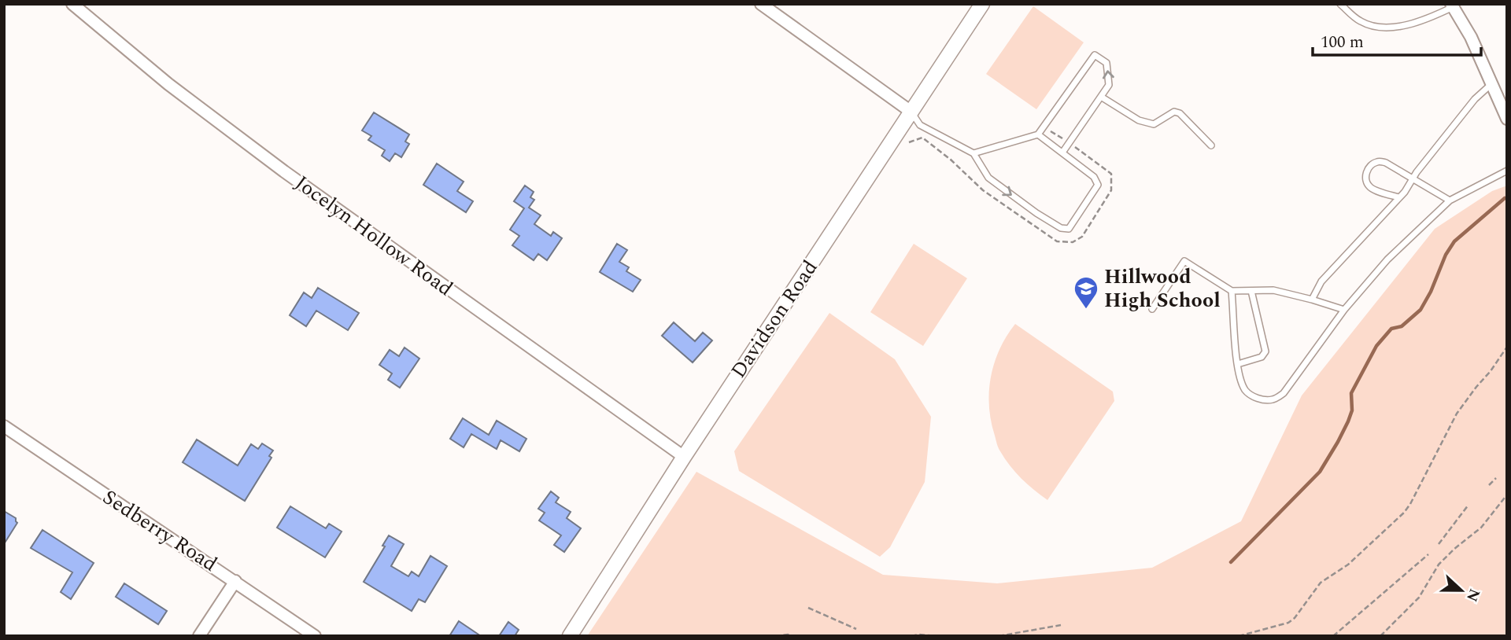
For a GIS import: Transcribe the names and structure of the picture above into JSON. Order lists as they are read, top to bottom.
{
  "streets": {
    "street": ["Jocelyn Hollow Road", "Davidson Road", "Sedberry Road"]
  },
  "crossings": [
    ["Jocelyn Hollow Road", "Davidson Road"]
  ],
  "places": {
    "school or university": ["Hillwood High School"]
  },
  "scale_bar": "100 m",
  "north": "right"
}
